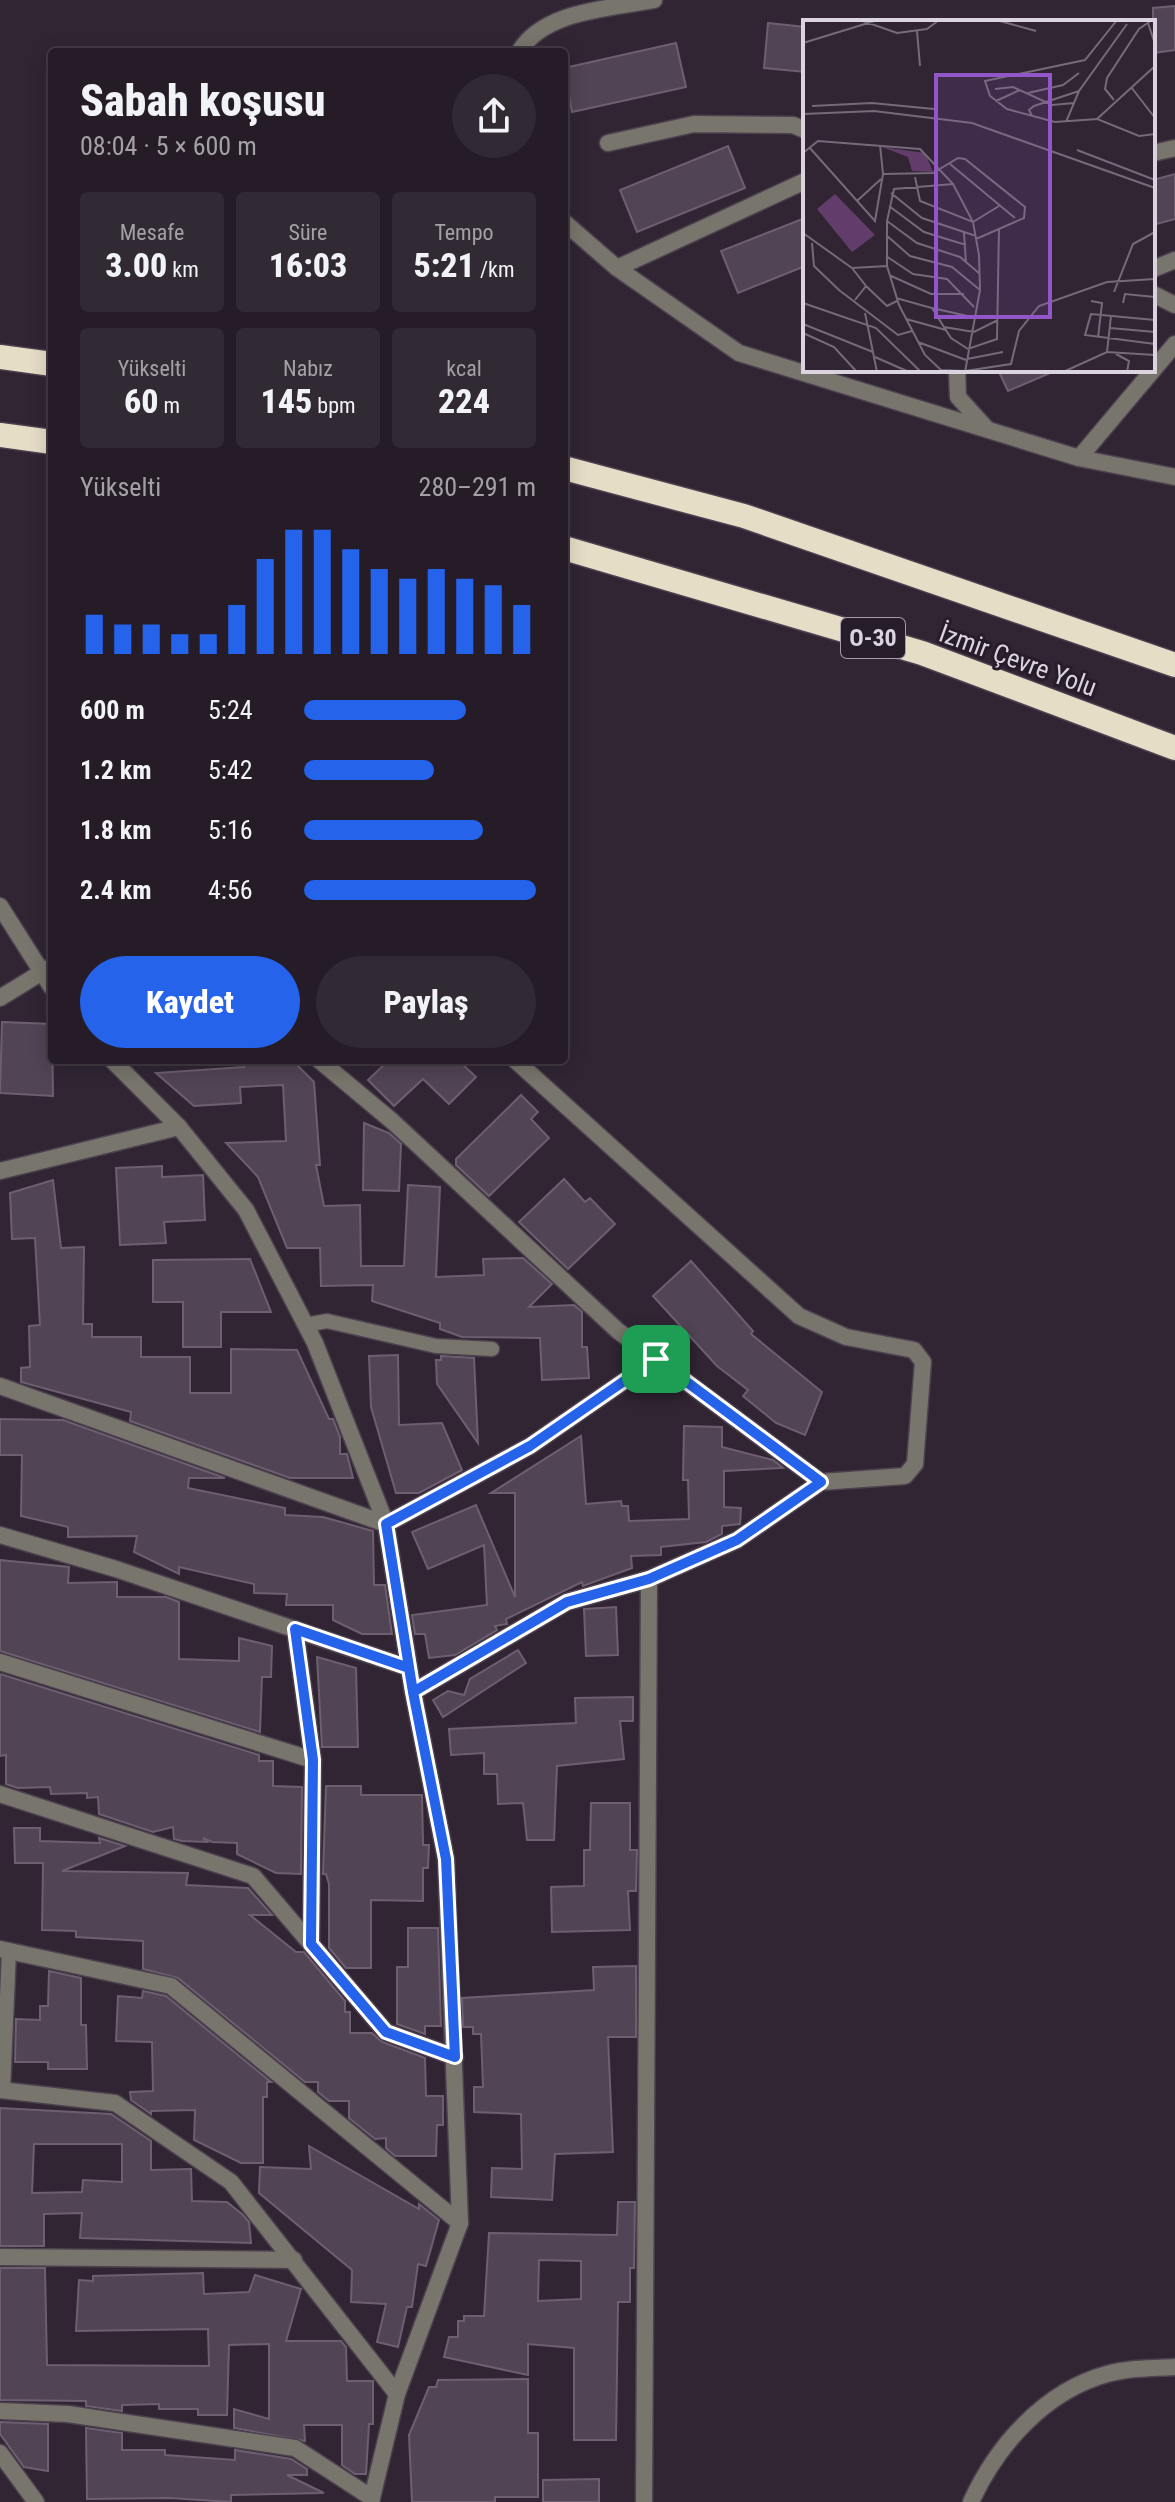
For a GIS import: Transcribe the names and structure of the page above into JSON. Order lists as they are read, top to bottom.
{
  "streets": {
    "highway": ["O-30", "İzmir Çevre Yolu"]
  },
  "page": {
    "heading": ["Sabah koşusu", "08:04 · 5 × 600 m"],
    "stats": [
      ["Mesafe", "3.00 km"],
      ["Süre", "16:03"],
      ["Tempo", "5:21 /km"],
      ["Yükselti", "60 m"],
      ["Nabız", "145 bpm"],
      ["kcal", "224"]
    ],
    "chart": ["Yükselti", "280–291 m"],
    "list": [
      {
        "name": "600 m",
        "note": "5:24"
      },
      {
        "name": "1.2 km",
        "note": "5:42"
      },
      {
        "name": "1.8 km",
        "note": "5:16"
      },
      {
        "name": "2.4 km",
        "note": "4:56"
      }
    ],
    "buttons": ["Kaydet", "Paylaş"]
  }
}
